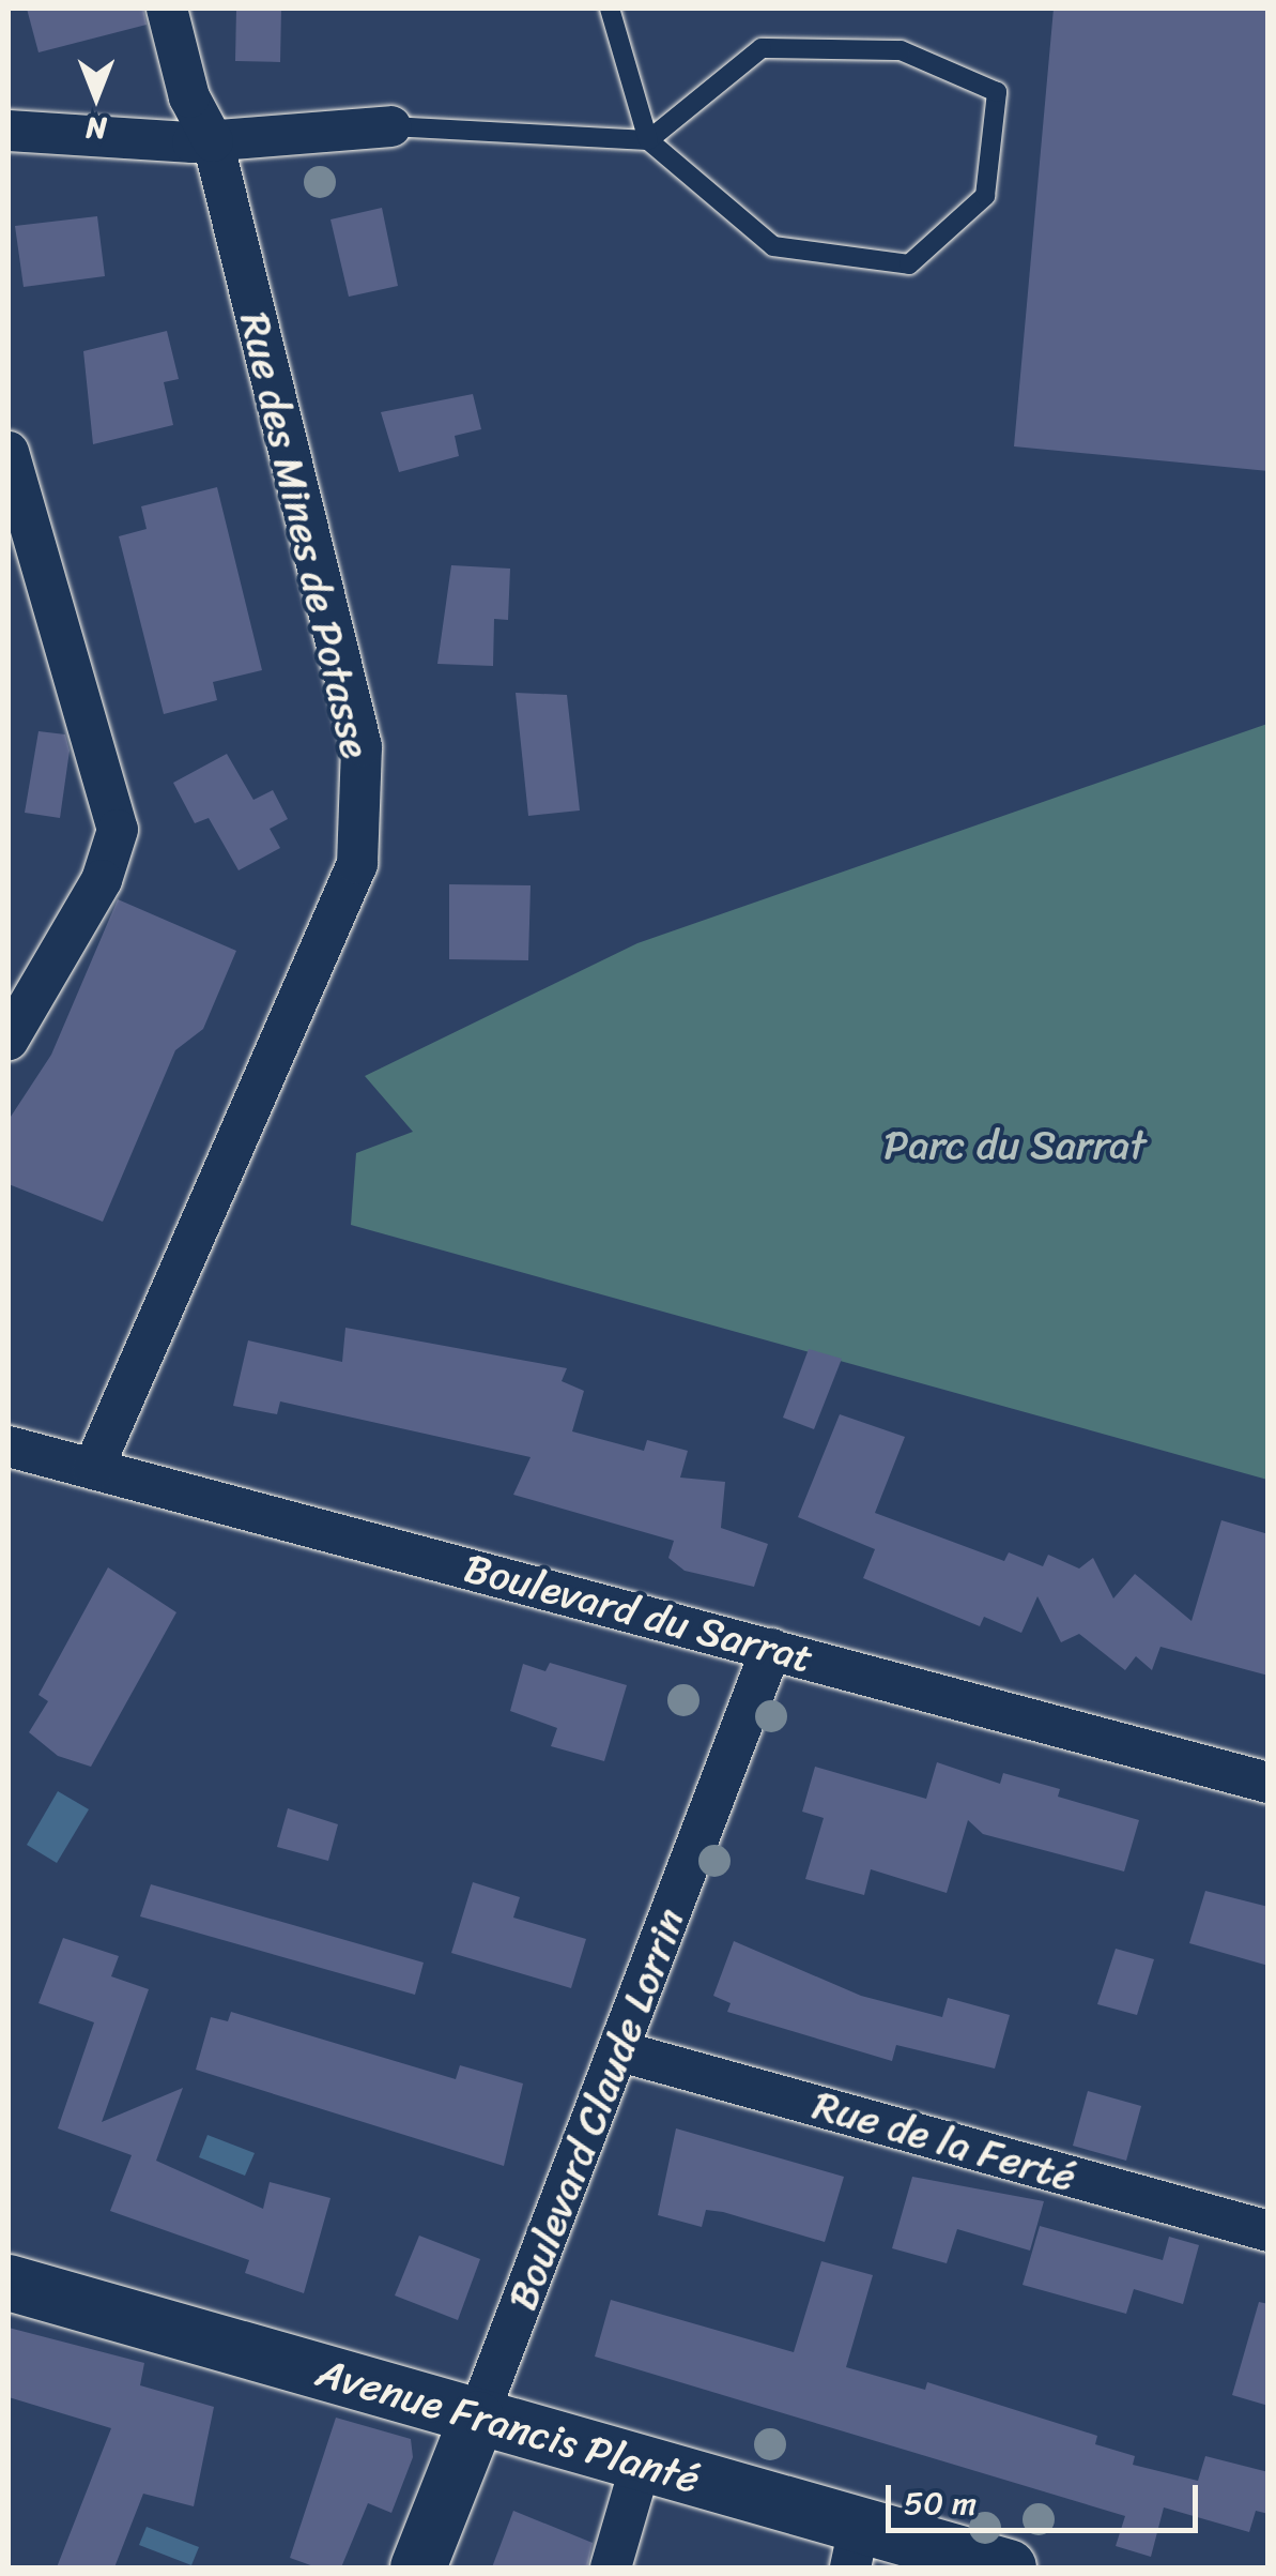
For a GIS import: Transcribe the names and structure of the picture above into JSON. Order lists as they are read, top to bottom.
{
  "streets": {
    "street": [
      "Rue des Mines de Potasse",
      "Boulevard du Sarrat",
      "Boulevard Claude Lorrin",
      "Rue de la Ferté",
      "Avenue Francis Planté"
    ]
  },
  "crossings": [
    ["Rue des Mines de Potasse", "Boulevard du Sarrat"],
    ["Boulevard du Sarrat", "Boulevard Claude Lorrin"],
    ["Boulevard Claude Lorrin", "Rue de la Ferté"],
    ["Boulevard Claude Lorrin", "Avenue Francis Planté"]
  ],
  "parks": ["Parc du Sarrat"],
  "scale_bar": "50 m",
  "north": "bottom"
}
